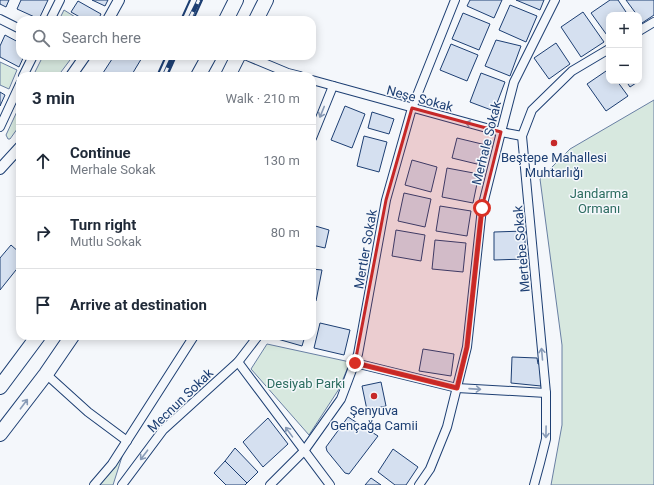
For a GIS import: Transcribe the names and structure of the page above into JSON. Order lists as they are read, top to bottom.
{
  "streets": {
    "street": [
      "Neşe Sokak",
      "Merhale Sokak",
      "Mertler Sokak",
      "Mertebe Sokak",
      "Mecnun Sokak"
    ]
  },
  "crossings": [
    ["Neşe Sokak", "Merhale Sokak"],
    ["Neşe Sokak", "Mertler Sokak"],
    ["Neşe Sokak", "Mertebe Sokak"]
  ],
  "one_way": ["Neşe Sokak"],
  "parks": ["Jandarma Ormanı", "Desiyab Parkı"],
  "places": ["Beştepe Mahallesi Muhtarlığı", "Şenyuva Gençağa Camii"],
  "page": {
    "map_buttons": ["+", "−"],
    "search": "Search here",
    "heading": ["3 min", "Walk · 210 m"],
    "list": [
      ["Continue", "Merhale Sokak", "130 m"],
      ["Turn right", "Mutlu Sokak", "80 m"],
      "Arrive at destination"
    ]
  }
}
